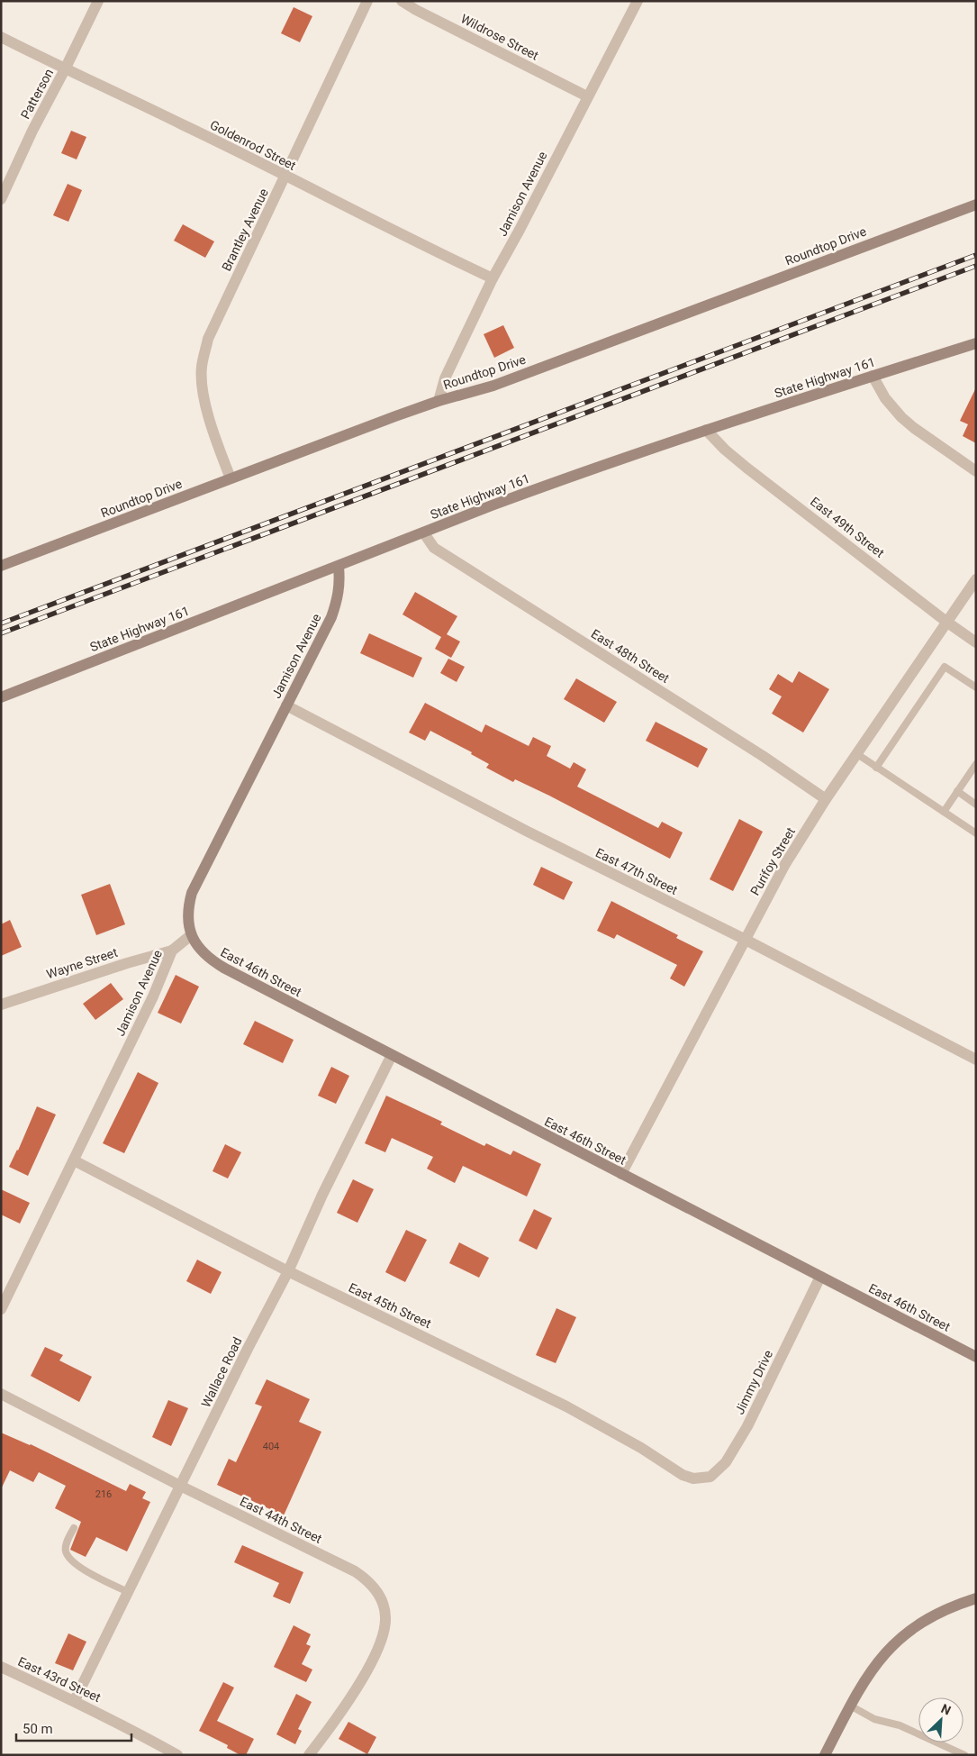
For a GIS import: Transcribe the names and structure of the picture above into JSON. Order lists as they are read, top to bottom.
{
  "streets": {
    "street": [
      "Wildrose Street",
      "Patterson",
      "Goldenrod Street",
      "Jamison Avenue",
      "Brantley Avenue",
      "Roundtop Drive",
      "State Highway 161",
      "East 49th Street",
      "East 48th Street",
      "Purifoy Street",
      "East 47th Street",
      "Wayne Street",
      "East 46th Street",
      "East 45th Street",
      "Wallace Road",
      "Jimmy Drive",
      "East 44th Street",
      "East 43rd Street"
    ]
  },
  "crossings": [
    ["Wildrose Street", "Jamison Avenue"],
    ["Patterson", "Goldenrod Street"],
    ["Goldenrod Street", "Jamison Avenue"],
    ["Goldenrod Street", "Brantley Avenue"],
    ["Jamison Avenue", "Roundtop Drive"],
    ["Jamison Avenue", "State Highway 161"],
    ["Jamison Avenue", "East 47th Street"],
    ["Jamison Avenue", "Wayne Street"],
    ["Jamison Avenue", "East 46th Street"],
    ["Jamison Avenue", "East 45th Street"],
    ["Brantley Avenue", "Roundtop Drive"],
    ["State Highway 161", "East 49th Street"],
    ["State Highway 161", "East 48th Street"],
    ["East 49th Street", "Purifoy Street"],
    ["East 48th Street", "Purifoy Street"],
    ["Purifoy Street", "East 47th Street"],
    ["Purifoy Street", "East 46th Street"],
    ["East 46th Street", "Wallace Road"],
    ["East 46th Street", "Jimmy Drive"],
    ["East 45th Street", "Wallace Road"],
    ["East 45th Street", "Jimmy Drive"],
    ["Wallace Road", "East 44th Street"],
    ["Wallace Road", "East 43rd Street"]
  ],
  "house_numbers": ["404", "216"],
  "scale_bar": "50 m",
  "north": "top right"
}
